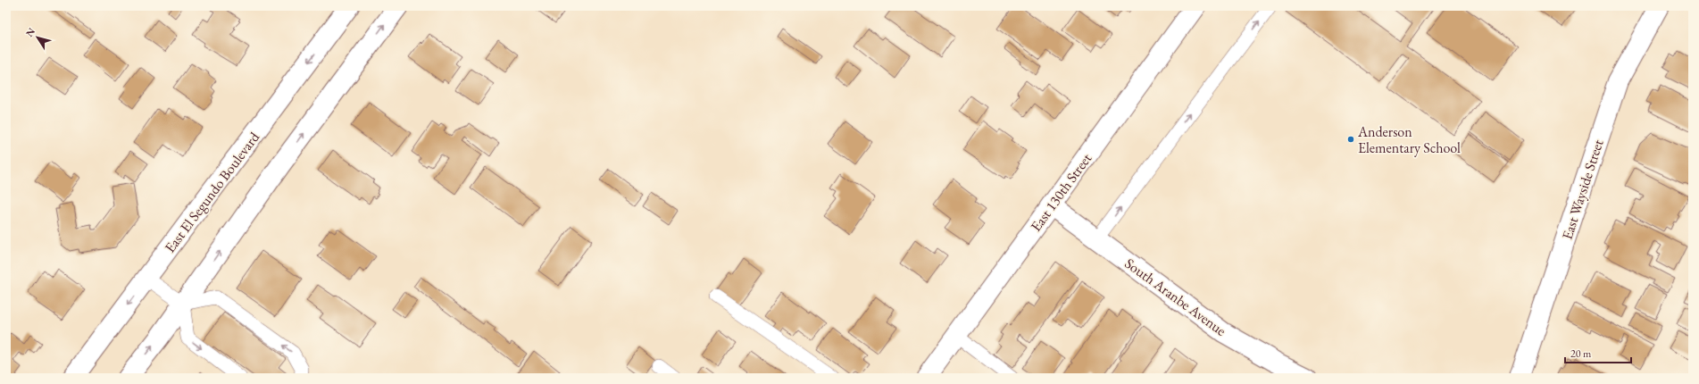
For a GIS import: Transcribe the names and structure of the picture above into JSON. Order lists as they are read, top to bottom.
{
  "streets": {
    "street": [
      "East Wayside Street",
      "East El Segundo Boulevard",
      "East 130th Street",
      "South Aranbe Avenue"
    ]
  },
  "crossings": [
    ["East 130th Street", "South Aranbe Avenue"]
  ],
  "places": ["Anderson Elementary School"],
  "scale_bar": "20 m",
  "north": "top left"
}
